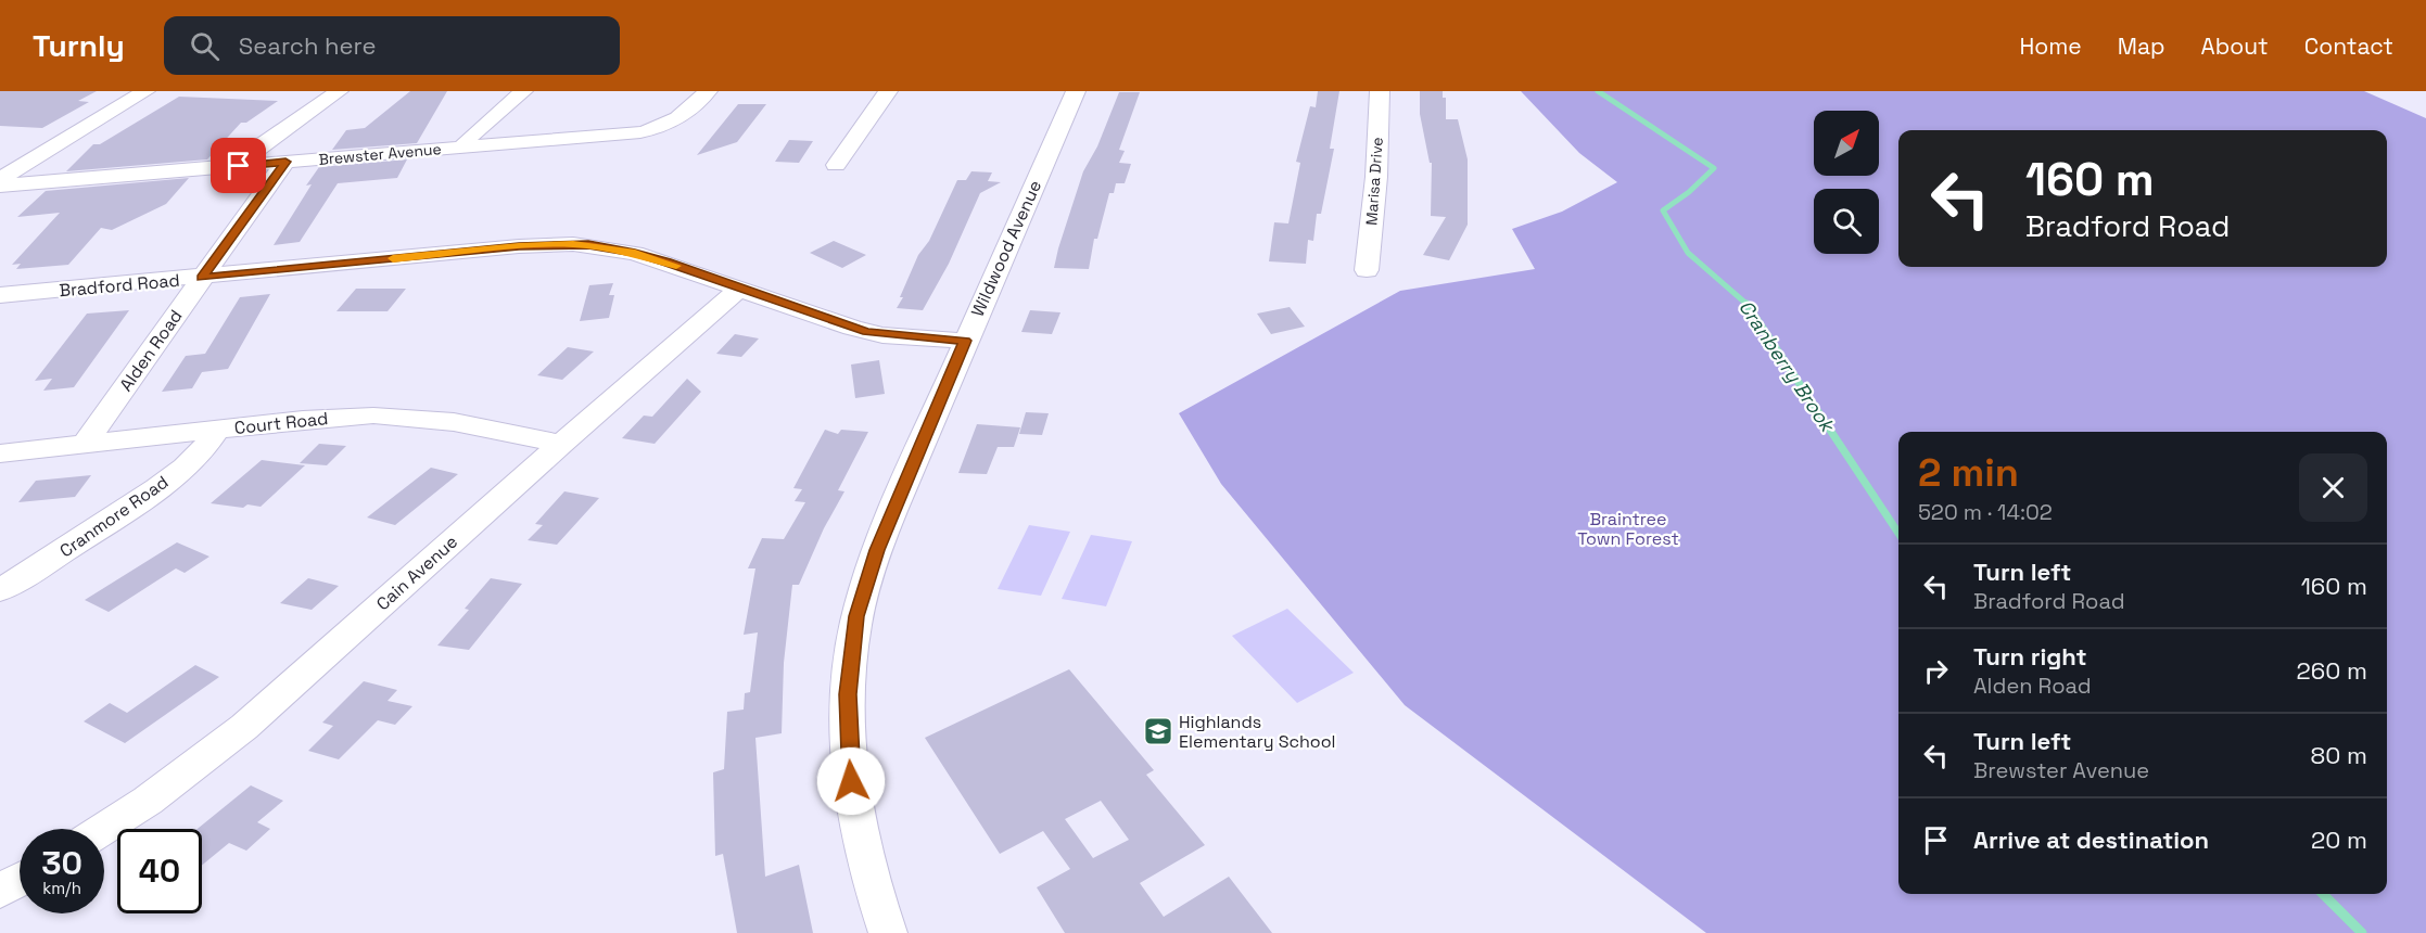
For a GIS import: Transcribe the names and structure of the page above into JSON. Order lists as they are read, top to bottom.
{
  "streets": {
    "street": [
      "Brewster Avenue",
      "Marisa Drive",
      "Wildwood Avenue",
      "Bradford Road",
      "Alden Road",
      "Court Road",
      "Cranmore Road",
      "Cain Avenue"
    ]
  },
  "crossings": [
    ["Brewster Avenue", "Alden Road"],
    ["Wildwood Avenue", "Bradford Road"],
    ["Bradford Road", "Alden Road"],
    ["Bradford Road", "Cain Avenue"],
    ["Alden Road", "Court Road"],
    ["Court Road", "Cranmore Road"],
    ["Court Road", "Cain Avenue"]
  ],
  "water": ["Cranberry Brook"],
  "parks": ["Braintree Town Forest"],
  "places": {
    "school or university": ["Highlands Elementary School"]
  },
  "north": "top right",
  "page": {
    "header": "Turnly",
    "search": "Search here",
    "nav": [
      "Home",
      "Map",
      "About",
      "Contact"
    ],
    "turn": ["160 m", "Bradford Road"],
    "heading": ["2 min", "520 m · 14:02"],
    "list": [
      {
        "name": "Turn left",
        "note": "Bradford Road",
        "value": "160 m"
      },
      {
        "name": "Turn right",
        "note": "Alden Road",
        "value": "260 m"
      },
      {
        "name": "Turn left",
        "note": "Brewster Avenue",
        "value": "80 m"
      },
      {
        "name": "Arrive at destination",
        "value": "20 m"
      }
    ],
    "speed": "30 km/h",
    "limit": "40"
  }
}
